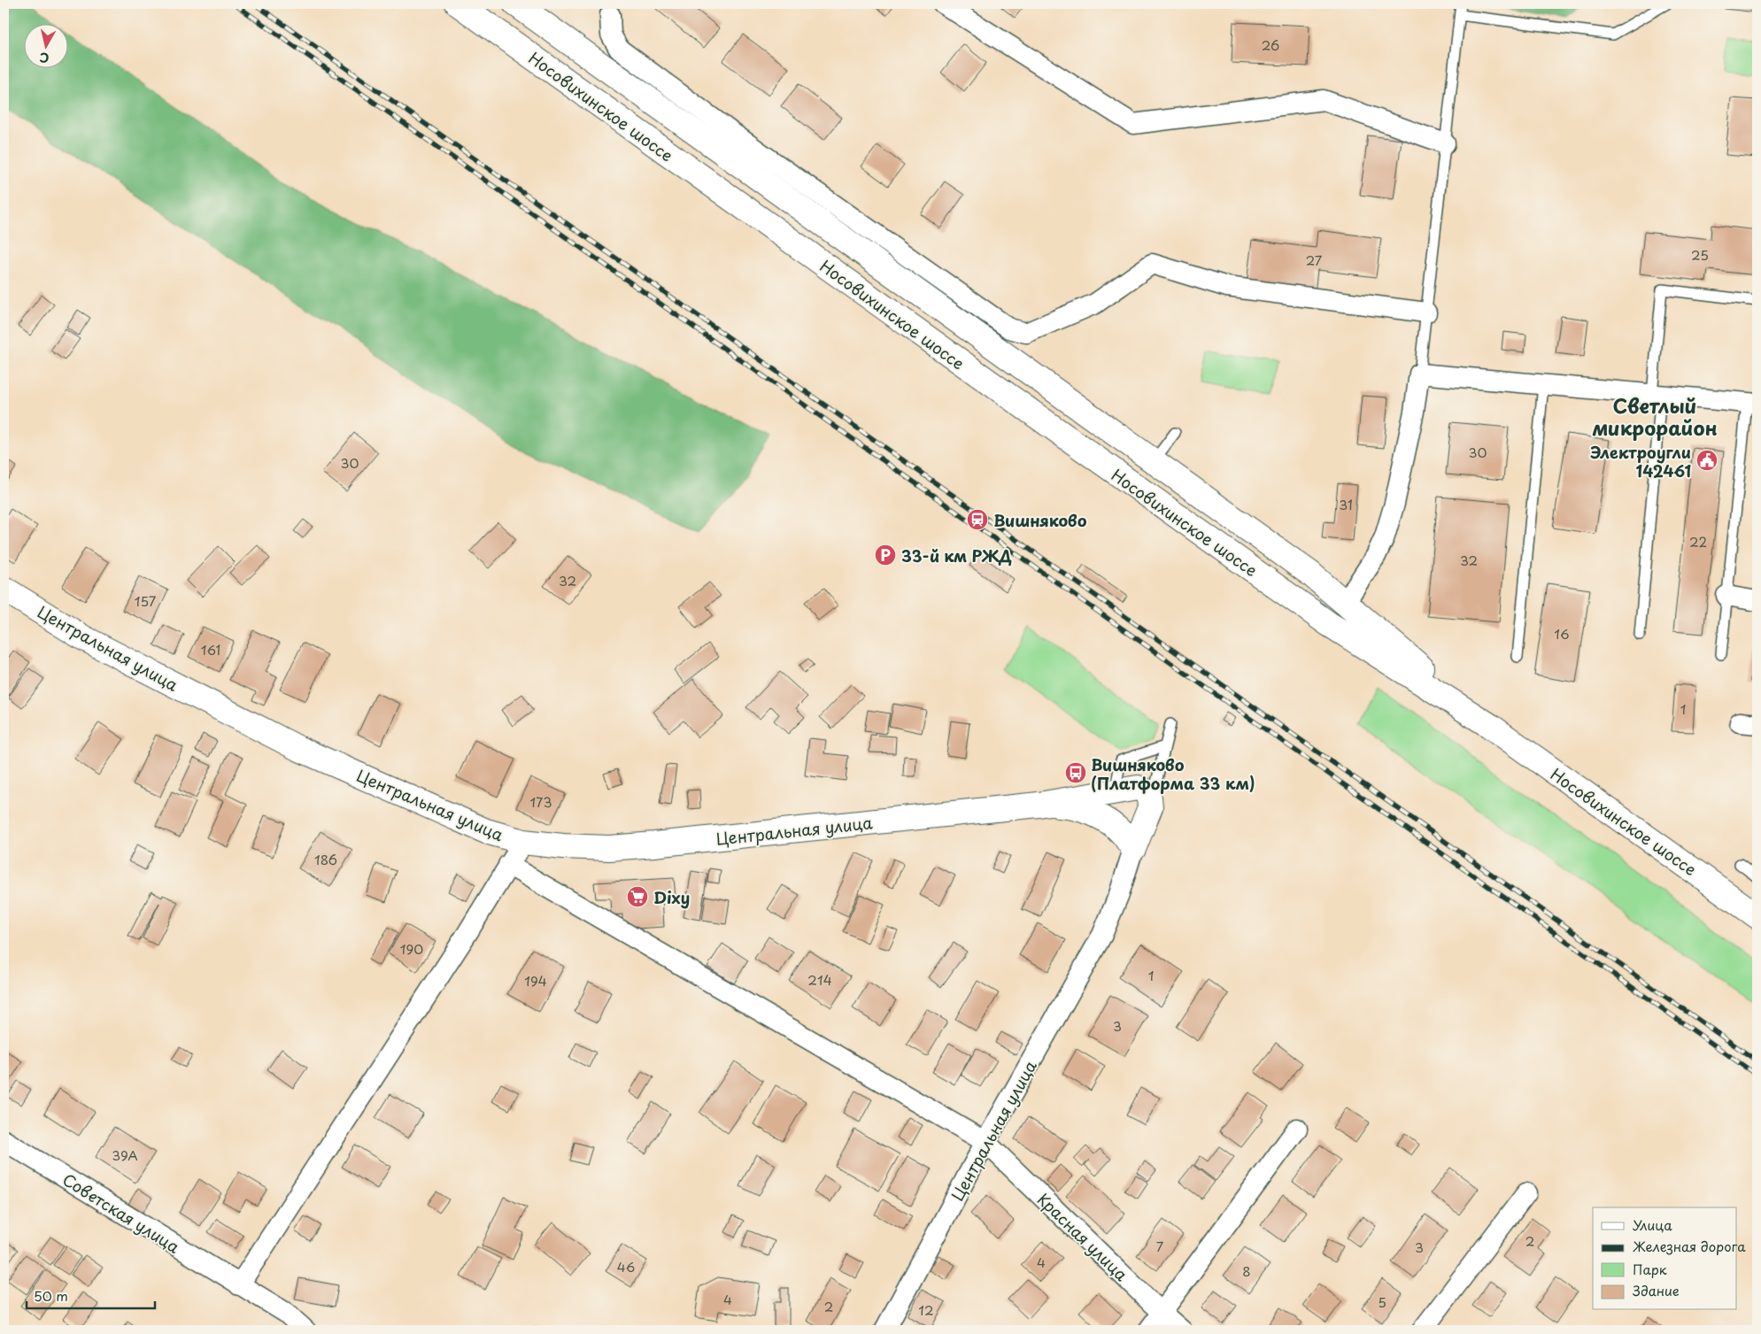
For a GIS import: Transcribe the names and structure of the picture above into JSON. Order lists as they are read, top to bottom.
{
  "streets": {
    "main road": ["Носовихинское шоссе", "Центральная улица"],
    "street": ["Советская улица", "Красная улица"]
  },
  "crossings": [
    ["Центральная улица", "Красная улица"]
  ],
  "districts": ["Светлый микрорайон"],
  "places": {
    "public building": ["Электроугли 142461"],
    "station": ["Вишняково"],
    "parking": ["33-й км РЖД"],
    "bus stop": ["Вишняково (Платформа 33 км)"],
    "supermarket": ["Dixy"]
  },
  "house_numbers": [
    "26",
    "25",
    "27",
    "30",
    "30",
    "31",
    "22",
    "32",
    "32",
    "157",
    "16",
    "161",
    "1",
    "173",
    "186",
    "190",
    "1",
    "214",
    "194",
    "3",
    "39А",
    "2",
    "7",
    "3",
    "4",
    "46",
    "8",
    "4",
    "5",
    "2",
    "12"
  ],
  "legend": [
    "Улица",
    "Железная дорога",
    "Парк",
    "Здание"
  ],
  "scale_bar": "50 m",
  "north": "bottom"
}
